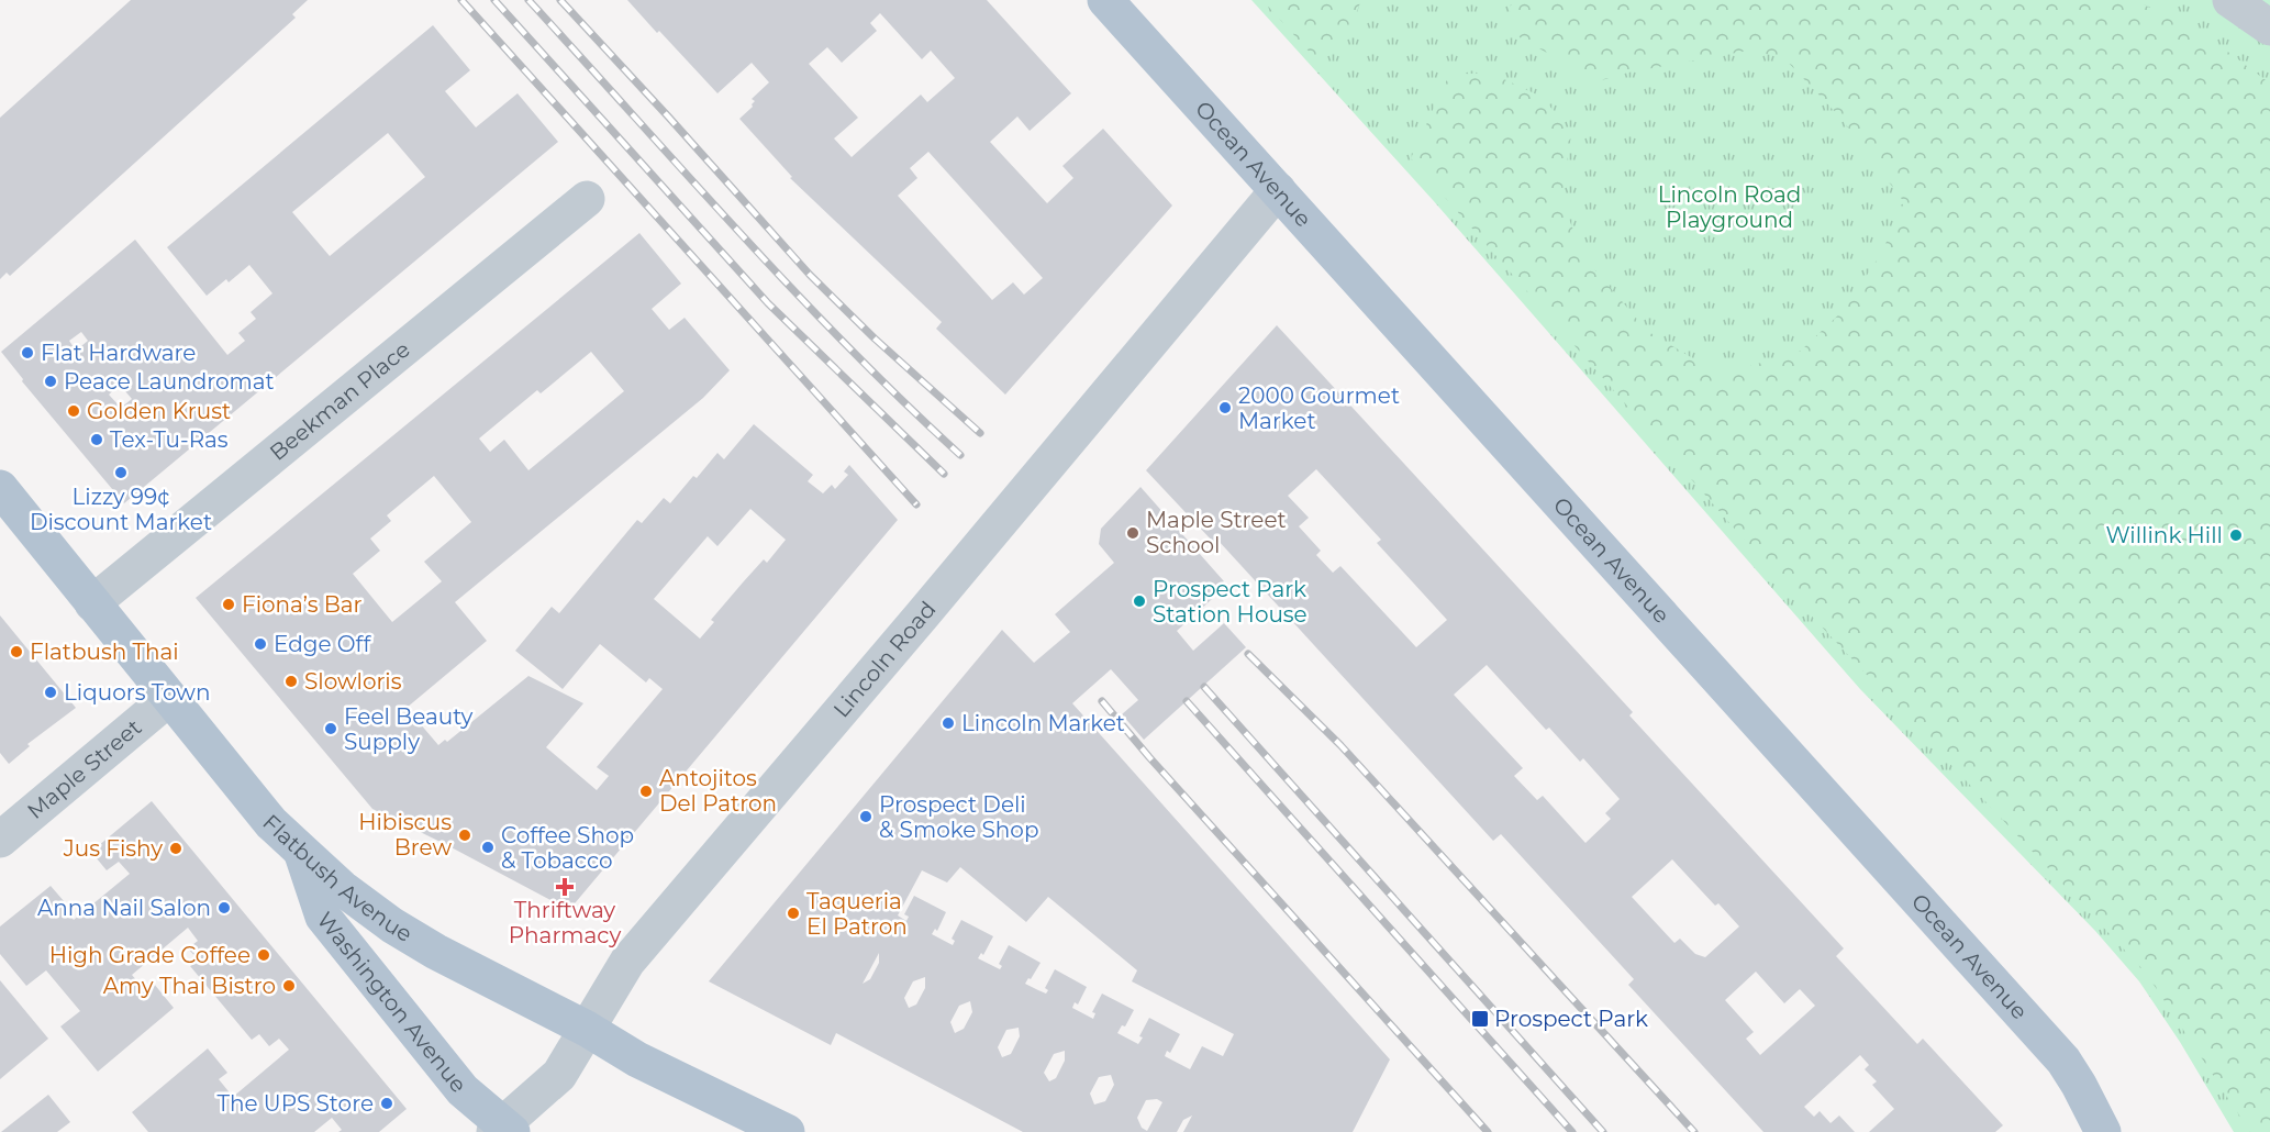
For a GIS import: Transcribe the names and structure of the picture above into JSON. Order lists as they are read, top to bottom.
{
  "streets": {
    "main road": ["Ocean Avenue", "Flatbush Avenue", "Washington Avenue"],
    "street": ["Beekman Place", "Lincoln Road", "Maple Street"]
  },
  "crossings": [
    ["Ocean Avenue", "Lincoln Road"],
    ["Beekman Place", "Flatbush Avenue"],
    ["Lincoln Road", "Flatbush Avenue"],
    ["Lincoln Road", "Washington Avenue"],
    ["Maple Street", "Flatbush Avenue"],
    ["Flatbush Avenue", "Washington Avenue"]
  ],
  "parks": ["Lincoln Road Playground"],
  "places": {
    "other": [
      "Flat Hardware",
      "Peace Laundromat",
      "2000 Gourmet Market",
      "Golden Krust",
      "Tex-Tu-Ras",
      "Lizzy 99¢ Discount Market",
      "Maple Street School",
      "Willink Hill",
      "Prospect Park Station House",
      "Fiona’s Bar",
      "Edge Off",
      "Flatbush Thai",
      "Slowloris",
      "Liquors Town",
      "Lincoln Market",
      "Feel Beauty Supply",
      "Antojitos Del Patron",
      "Prospect Deli & Smoke Shop",
      "Hibiscus Brew",
      "Coffee Shop & Tobacco",
      "Jus Fishy",
      "Anna Nail Salon",
      "Taqueria El Patron",
      "High Grade Coffee",
      "Amy Thai Bistro",
      "The UPS Store"
    ],
    "health": ["Thriftway Pharmacy"],
    "transit": ["Prospect Park"]
  }
}
